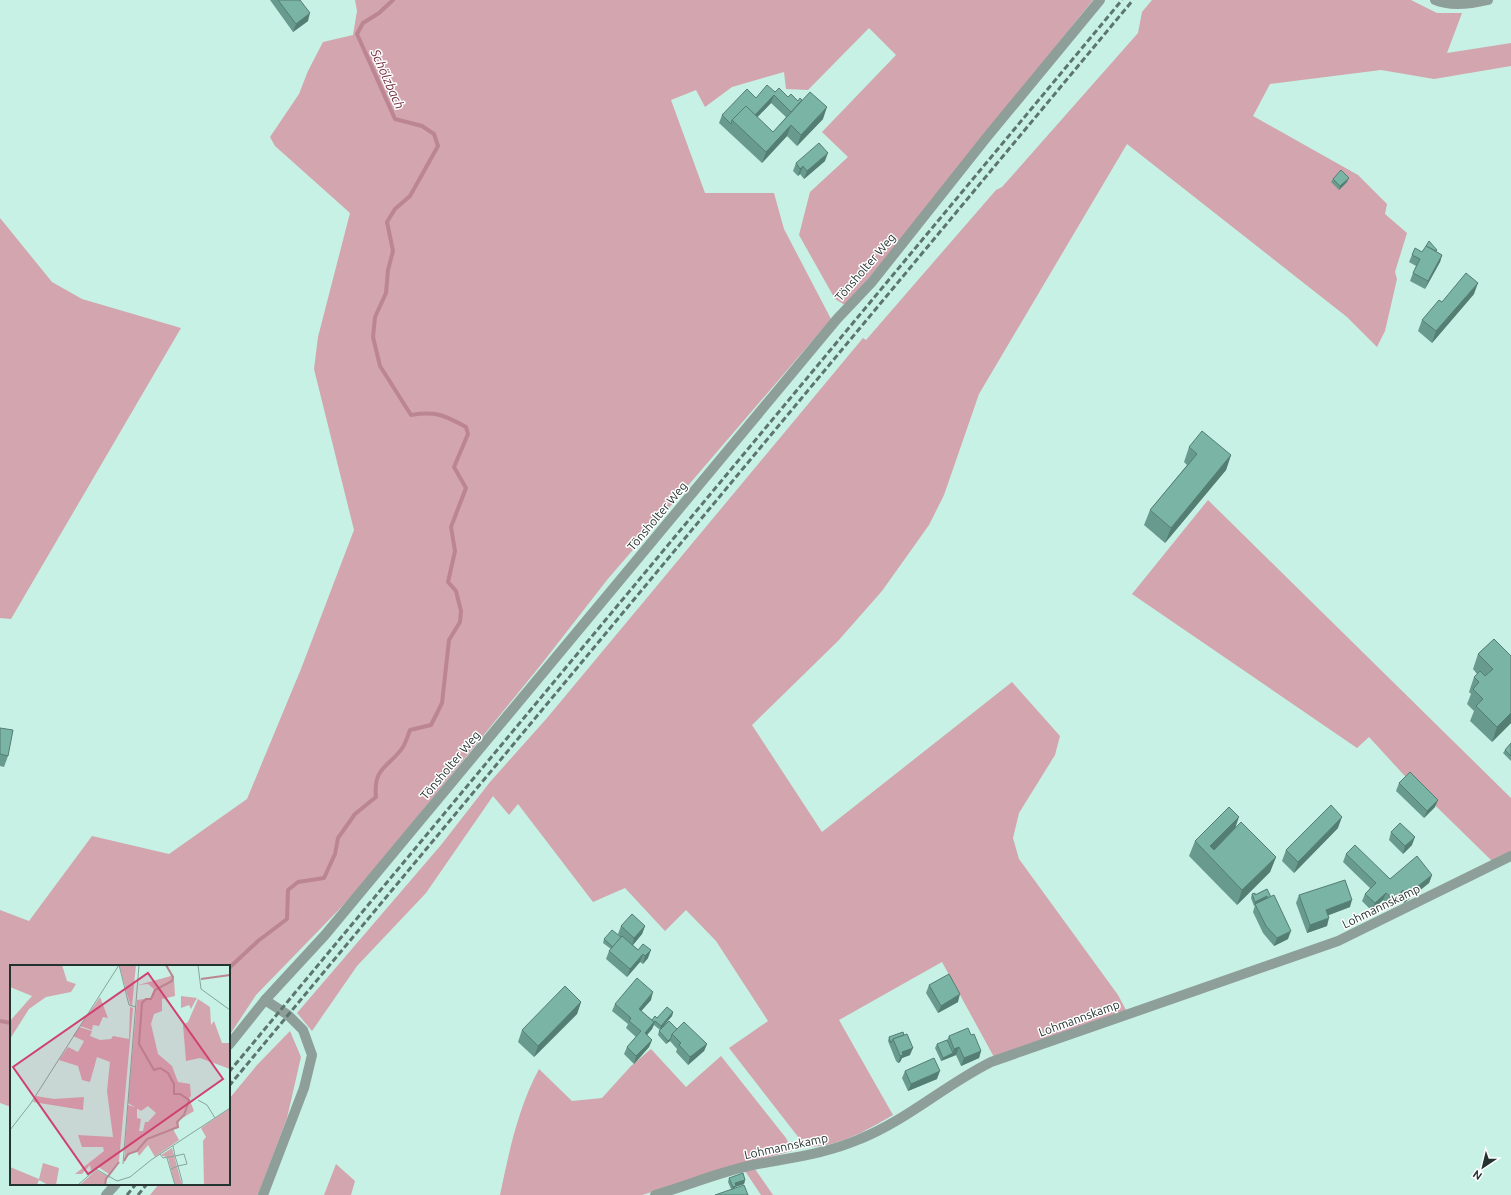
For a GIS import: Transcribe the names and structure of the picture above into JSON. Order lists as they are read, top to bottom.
{
  "streets": {
    "street": ["Tönsholter Weg", "Lohmannskamp"]
  },
  "water": ["Schölzbach"],
  "north": "bottom left"
}
